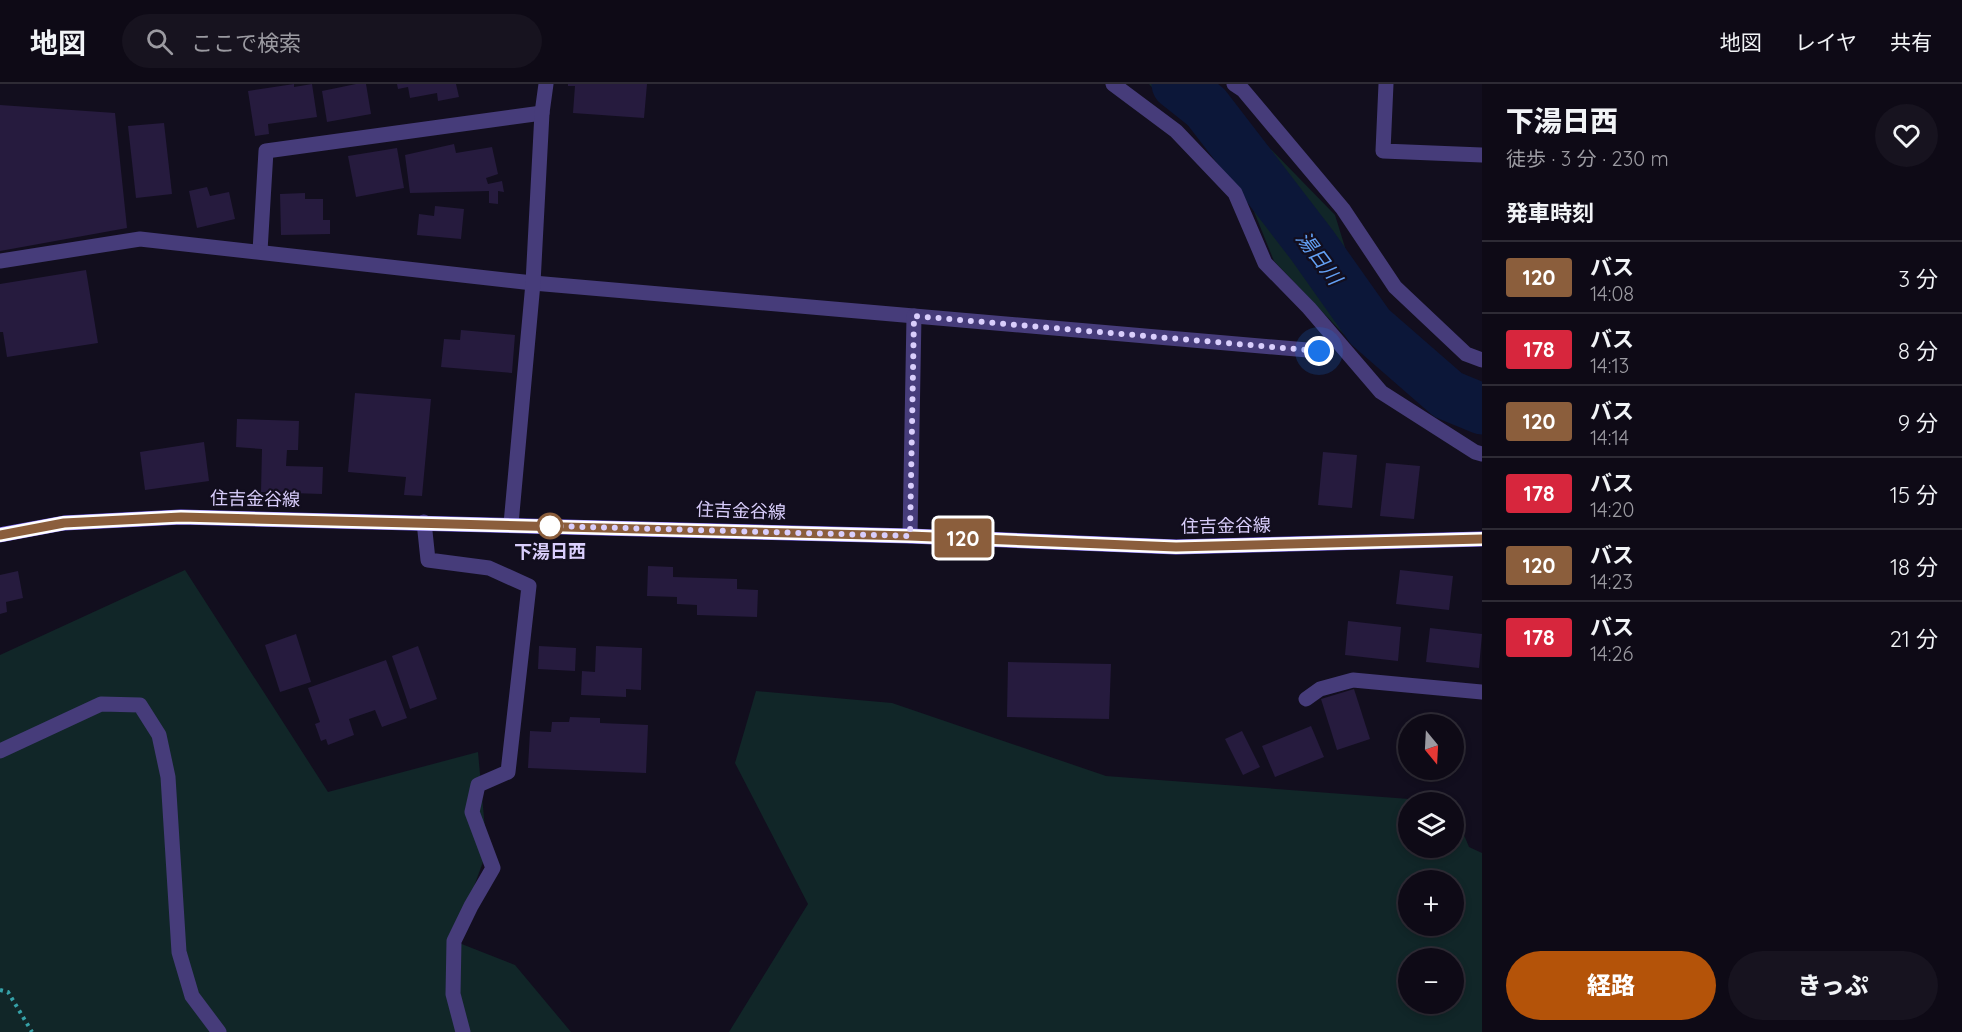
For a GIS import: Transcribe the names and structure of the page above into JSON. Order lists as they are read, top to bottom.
{
  "streets": {
    "main road": ["住吉金谷線"]
  },
  "water": ["湯日川"],
  "places": ["下湯日西"],
  "lines": ["bus line 120"],
  "north": "bottom",
  "page": {
    "header": "地図",
    "search": "ここで検索",
    "nav": ["地図", "レイヤ", "共有"],
    "on_map": "120",
    "heading": [
      ["下湯日西", "徒歩 · 3 分 · 230 m"],
      "発車時刻"
    ],
    "list": [
      {
        "mark": "120",
        "name": "バス",
        "note": "14:08",
        "value": "3 分"
      },
      {
        "mark": "178",
        "name": "バス",
        "note": "14:13",
        "value": "8 分"
      },
      {
        "mark": "120",
        "name": "バス",
        "note": "14:14",
        "value": "9 分"
      },
      {
        "mark": "178",
        "name": "バス",
        "note": "14:20",
        "value": "15 分"
      },
      {
        "mark": "120",
        "name": "バス",
        "note": "14:23",
        "value": "18 分"
      },
      {
        "mark": "178",
        "name": "バス",
        "note": "14:26",
        "value": "21 分"
      }
    ],
    "map_buttons": ["+", "−"],
    "buttons": ["経路", "きっぷ"]
  }
}
